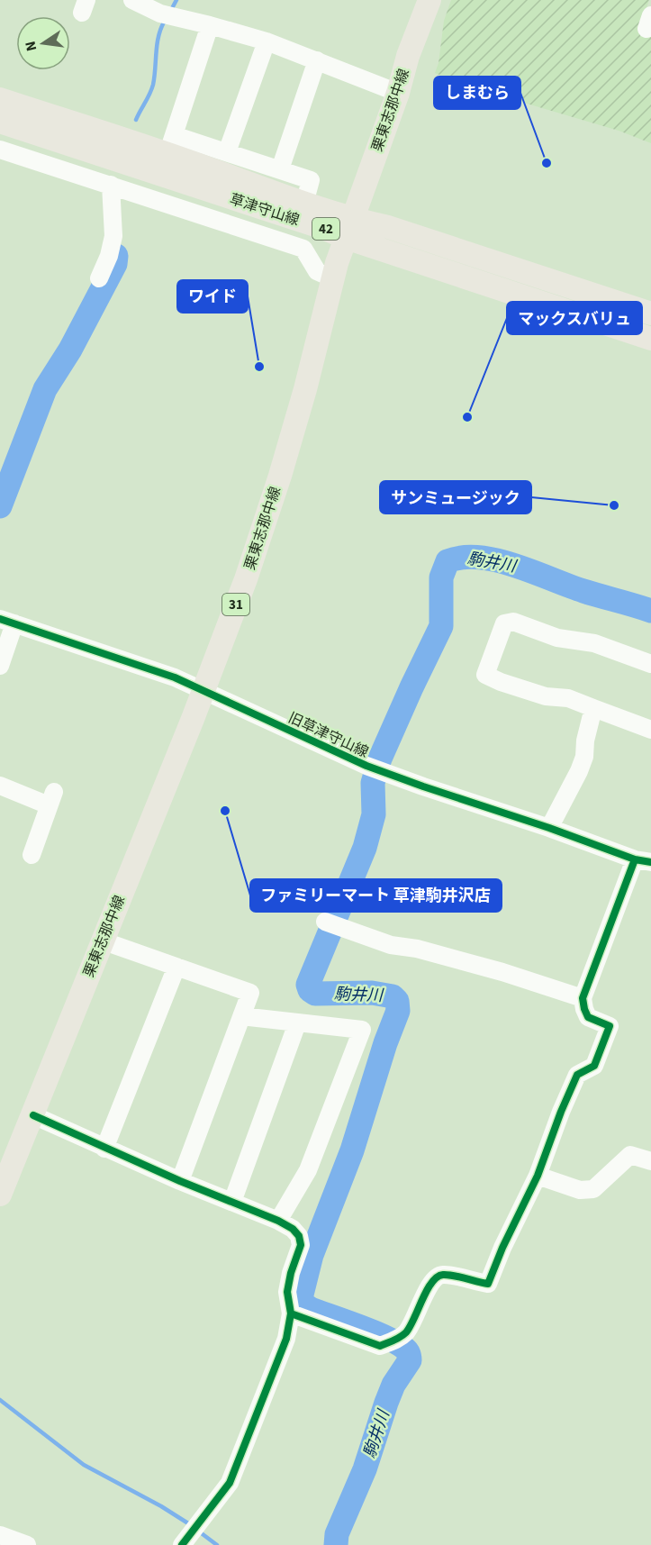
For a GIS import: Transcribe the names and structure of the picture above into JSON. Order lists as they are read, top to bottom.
{
  "streets": {
    "main road": [
      "栗東志那中線",
      "草津守山線",
      "42",
      "31"
    ],
    "street": ["旧草津守山線"]
  },
  "crossings": [
    ["栗東志那中線", "草津守山線"],
    ["栗東志那中線", "旧草津守山線"]
  ],
  "water": ["駒井川"],
  "places": [
    "しまむら",
    "ワイド",
    "マックスバリュ",
    "サンミュージック",
    "ファミリーマート 草津駒井沢店"
  ],
  "north": "left"
}
